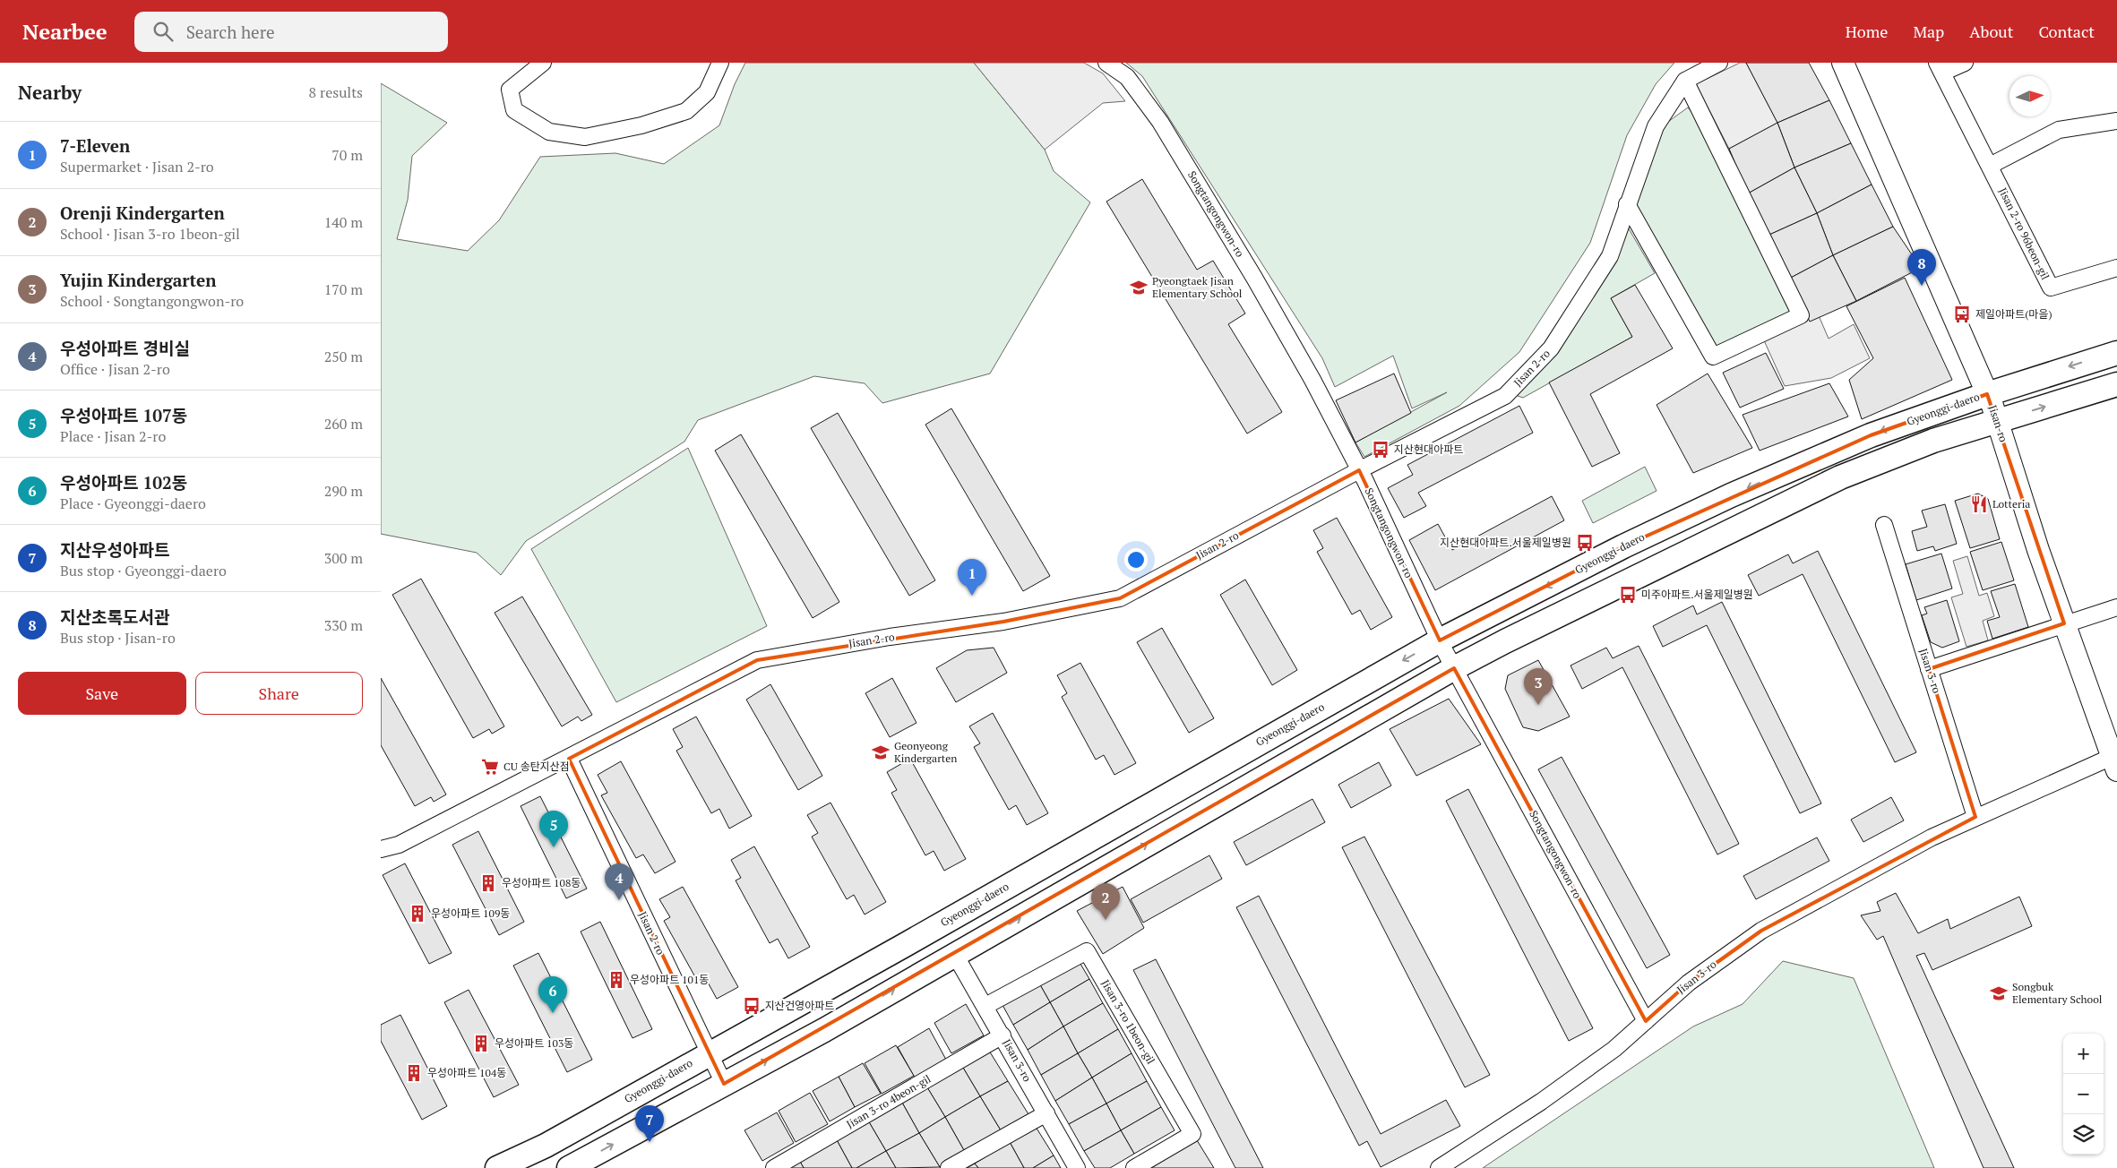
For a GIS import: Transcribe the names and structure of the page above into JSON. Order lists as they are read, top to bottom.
{
  "streets": {
    "main road": ["Gyeonggi-daero", "Jisan-ro"],
    "street": [
      "Songtangongwon-ro",
      "Jisan 2-ro 96beon-gil",
      "Jisan 2-ro",
      "Jisan 3-ro",
      "Jisan 3-ro 1beon-gil",
      "Jisan 3-ro 4beon-gil"
    ]
  },
  "crossings": [
    ["Songtangongwon-ro", "Jisan 2-ro"],
    ["Songtangongwon-ro", "Gyeonggi-daero"],
    ["Songtangongwon-ro", "Jisan 3-ro"],
    ["Jisan 2-ro", "Gyeonggi-daero"],
    ["Gyeonggi-daero", "Jisan-ro"],
    ["Jisan-ro", "Jisan 3-ro"],
    ["Jisan 3-ro", "Jisan 3-ro 1beon-gil"],
    ["Jisan 3-ro", "Jisan 3-ro 4beon-gil"]
  ],
  "places": {
    "school or university": ["Pyeongtaek Jisan Elementary School", "Geonyeong Kindergarten", "Songbuk Elementary School"],
    "bus stop": [
      "제일아파트(마을)",
      "지산현대아파트",
      "지산현대아파트.서울제일병원",
      "미주아파트.서울제일병원",
      "지산건영아파트"
    ],
    "restaurant": ["Lotteria"],
    "supermarket": ["CU 송탄지산점"],
    "building": [
      "우성아파트 108동",
      "우성아파트 109동",
      "우성아파트 101동",
      "우성아파트 103동",
      "우성아파트 104동"
    ]
  },
  "north": "right",
  "page": {
    "header": "Nearbee",
    "search": "Search here",
    "nav": [
      "Home",
      "Map",
      "About",
      "Contact"
    ],
    "heading": ["Nearby", "8 results"],
    "list": [
      {
        "mark": "1",
        "name": "7-Eleven",
        "note": "Supermarket · Jisan 2-ro",
        "value": "70 m"
      },
      {
        "mark": "2",
        "name": "Orenji Kindergarten",
        "note": "School · Jisan 3-ro 1beon-gil",
        "value": "140 m"
      },
      {
        "mark": "3",
        "name": "Yujin Kindergarten",
        "note": "School · Songtangongwon-ro",
        "value": "170 m"
      },
      {
        "mark": "4",
        "name": "우성아파트 경비실",
        "note": "Office · Jisan 2-ro",
        "value": "250 m"
      },
      {
        "mark": "5",
        "name": "우성아파트 107동",
        "note": "Place · Jisan 2-ro",
        "value": "260 m"
      },
      {
        "mark": "6",
        "name": "우성아파트 102동",
        "note": "Place · Gyeonggi-daero",
        "value": "290 m"
      },
      {
        "mark": "7",
        "name": "지산우성아파트",
        "note": "Bus stop · Gyeonggi-daero",
        "value": "300 m"
      },
      {
        "mark": "8",
        "name": "지산초록도서관",
        "note": "Bus stop · Jisan-ro",
        "value": "330 m"
      }
    ],
    "pins": [
      "8",
      "1",
      "3",
      "5",
      "4",
      "2",
      "6",
      "7"
    ],
    "buttons": ["Save", "Share"],
    "map_buttons": ["+", "−"]
  }
}
